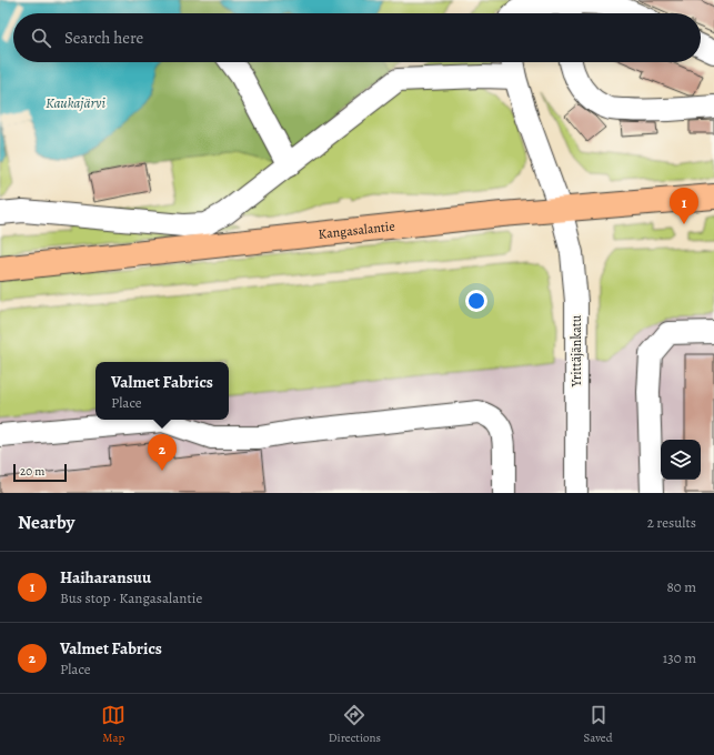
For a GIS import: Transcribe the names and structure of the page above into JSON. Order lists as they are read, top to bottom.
{
  "streets": {
    "main road": ["Kangasalantie"],
    "street": ["Yrittäjänkatu"]
  },
  "crossings": [
    ["Kangasalantie", "Yrittäjänkatu"]
  ],
  "water": ["Kaukajärvi"],
  "scale_bar": "20 m",
  "page": {
    "search": "Search here",
    "pins": ["1", "2"],
    "popup": ["Valmet Fabrics", "Place"],
    "scale": "20 m",
    "heading": ["Nearby", "2 results"],
    "list": [
      {
        "mark": "1",
        "name": "Haiharansuu",
        "note": "Bus stop · Kangasalantie",
        "value": "80 m"
      },
      {
        "mark": "2",
        "name": "Valmet Fabrics",
        "note": "Place",
        "value": "130 m"
      }
    ],
    "nav": ["Map", "Directions", "Saved"]
  }
}
